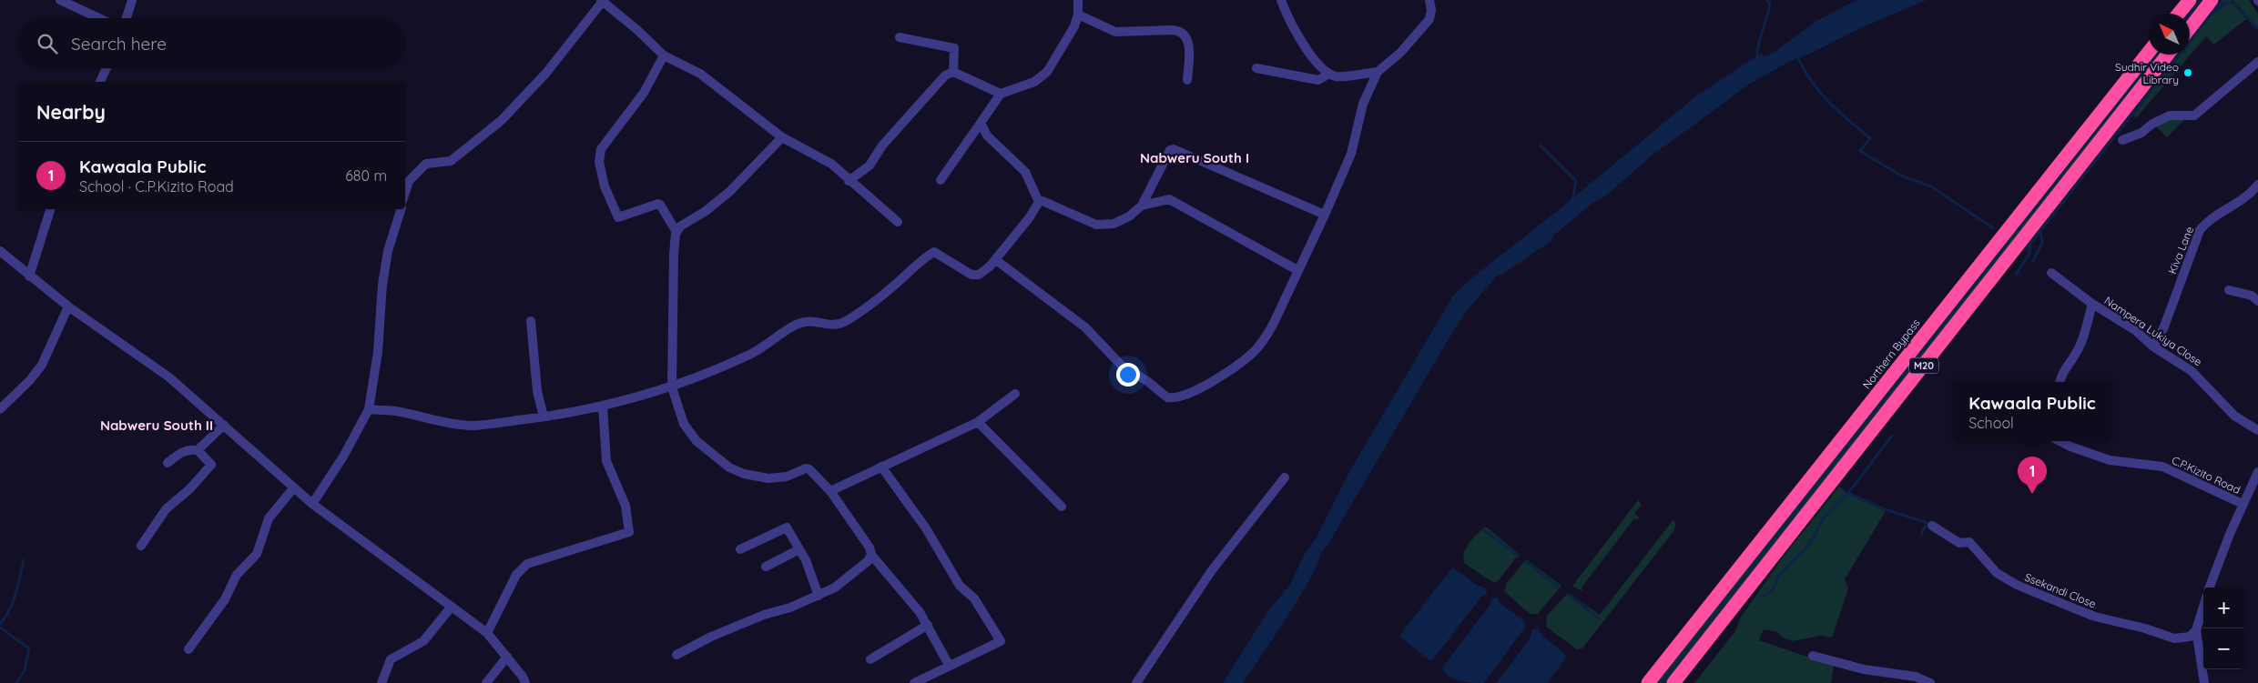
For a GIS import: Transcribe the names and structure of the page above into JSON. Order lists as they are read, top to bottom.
{
  "streets": {
    "highway": ["Northern Bypass", "M20"],
    "street": [
      "Kiva Lane",
      "Nampera Lukiya Close",
      "C.P.Kizito Road",
      "Ssekandi Close"
    ]
  },
  "crossings": [
    ["Kiva Lane", "Nampera Lukiya Close"]
  ],
  "districts": ["Nabweru South I", "Nabweru South II"],
  "places": ["Sudhir Video Library"],
  "north": "top left",
  "page": {
    "search": "Search here",
    "heading": "Nearby",
    "list": [
      {
        "mark": "1",
        "name": "Kawaala Public",
        "note": "School · C.P.Kizito Road",
        "value": "680 m"
      }
    ],
    "popup": ["Kawaala Public", "School"],
    "pins": "1",
    "map_buttons": ["+", "−"]
  }
}
